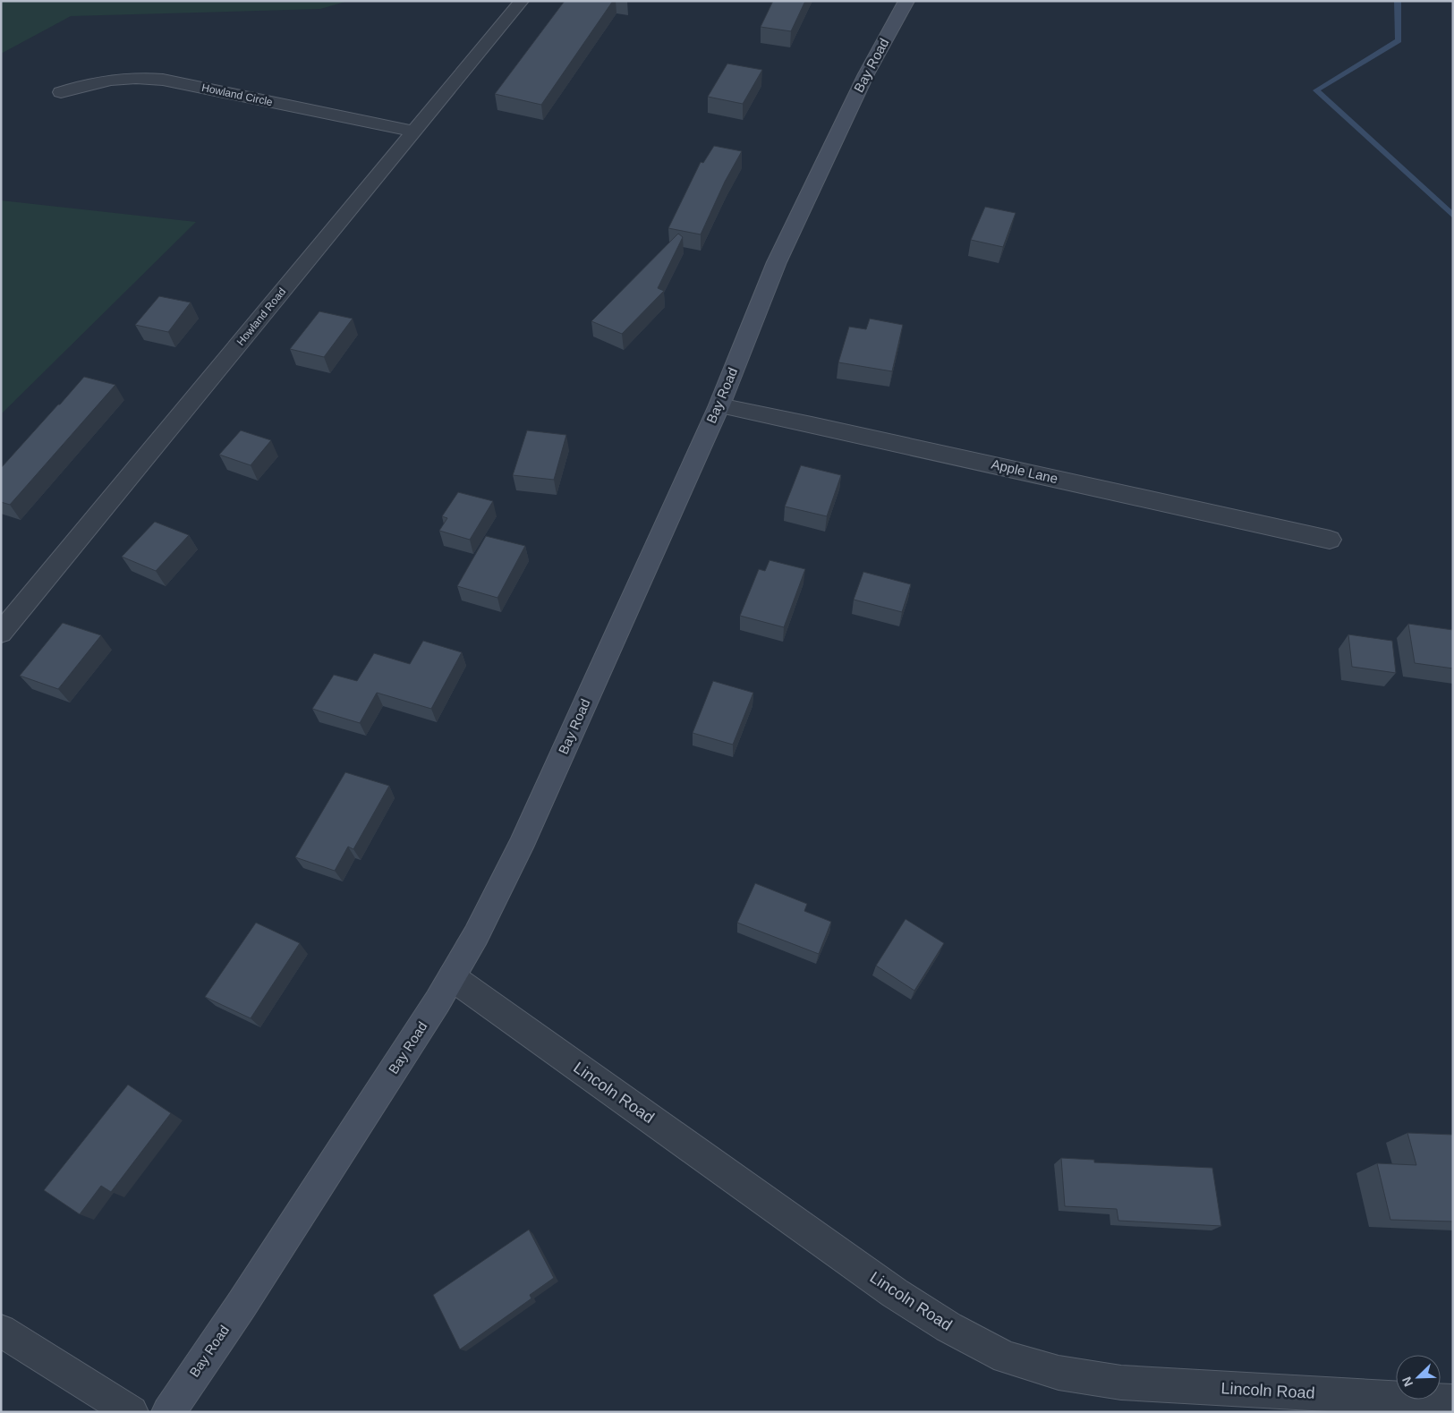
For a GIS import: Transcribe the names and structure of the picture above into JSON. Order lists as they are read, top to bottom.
{
  "streets": {
    "main road": ["Bay Road"],
    "street": [
      "Howland Circle",
      "Howland Road",
      "Apple Lane",
      "Lincoln Road"
    ]
  },
  "crossings": [
    ["Bay Road", "Apple Lane"],
    ["Bay Road", "Lincoln Road"],
    ["Howland Circle", "Howland Road"]
  ],
  "north": "bottom left"
}
